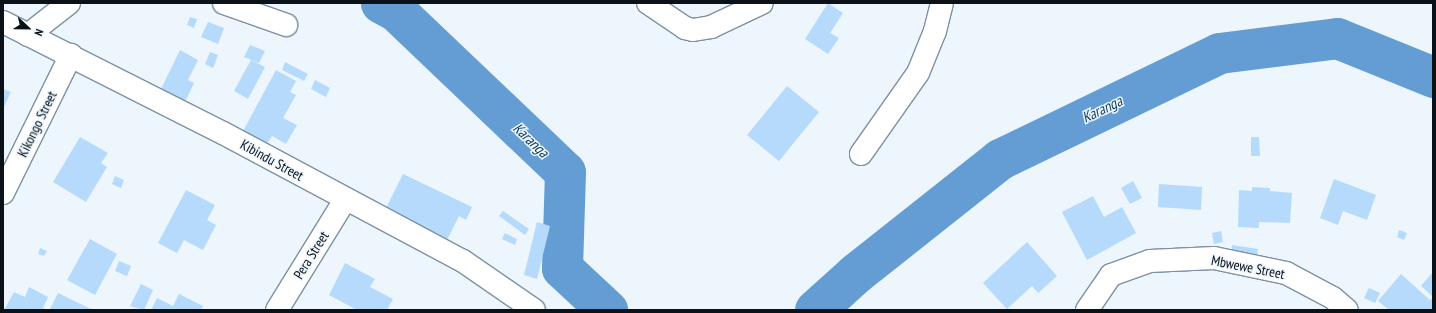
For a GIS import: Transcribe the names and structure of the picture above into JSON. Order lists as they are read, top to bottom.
{
  "streets": {
    "street": [
      "Kikongo Street",
      "Kibindu Street",
      "Pera Street",
      "Mbwewe Street"
    ]
  },
  "crossings": [
    ["Kikongo Street", "Kibindu Street"],
    ["Kibindu Street", "Pera Street"]
  ],
  "water": ["Karanga"],
  "north": "right"
}
